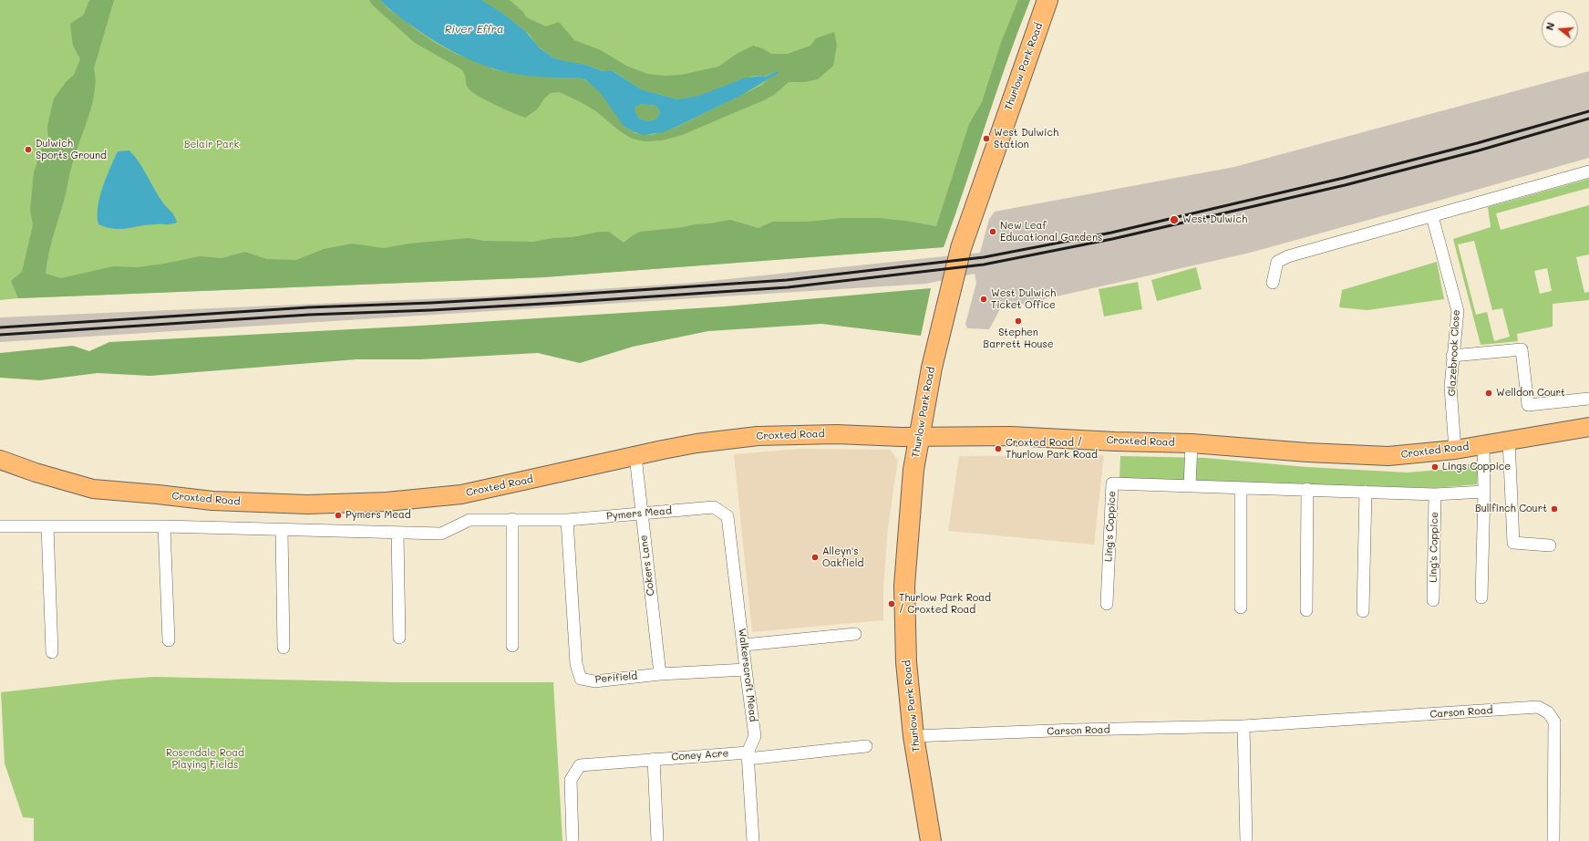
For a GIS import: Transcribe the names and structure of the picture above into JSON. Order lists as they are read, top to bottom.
{
  "streets": {
    "highway": ["Thurlow Park Road"],
    "main road": ["Croxted Road"],
    "street": [
      "Glazebrook Close",
      "Pymers Mead",
      "Ling's Coppice",
      "Cokers Lane",
      "Walkerscroft Mead",
      "Perifield",
      "Carson Road",
      "Coney Acre"
    ]
  },
  "crossings": [
    ["Thurlow Park Road", "Croxted Road"],
    ["Thurlow Park Road", "Carson Road"],
    ["Glazebrook Close", "Croxted Road"],
    ["Croxted Road", "Cokers Lane"],
    ["Pymers Mead", "Cokers Lane"],
    ["Pymers Mead", "Walkerscroft Mead"],
    ["Pymers Mead", "Perifield"],
    ["Cokers Lane", "Perifield"],
    ["Walkerscroft Mead", "Perifield"],
    ["Walkerscroft Mead", "Coney Acre"]
  ],
  "water": ["River Effra"],
  "parks": ["Belair Park", "Rosendale Road Playing Fields"],
  "places": [
    "West Dulwich Station",
    "Dulwich Sports Ground",
    "West Dulwich",
    "New Leaf Educational Gardens",
    "West Dulwich Ticket Office",
    "Stephen Barrett House",
    "Welldon Court",
    "Croxted Road / Thurlow Park Road",
    "Lings Coppice",
    "Bullfinch Court",
    "Pymers Mead",
    "Alleyn's Oakfield",
    "Thurlow Park Road / Croxted Road"
  ],
  "north": "left"
}
